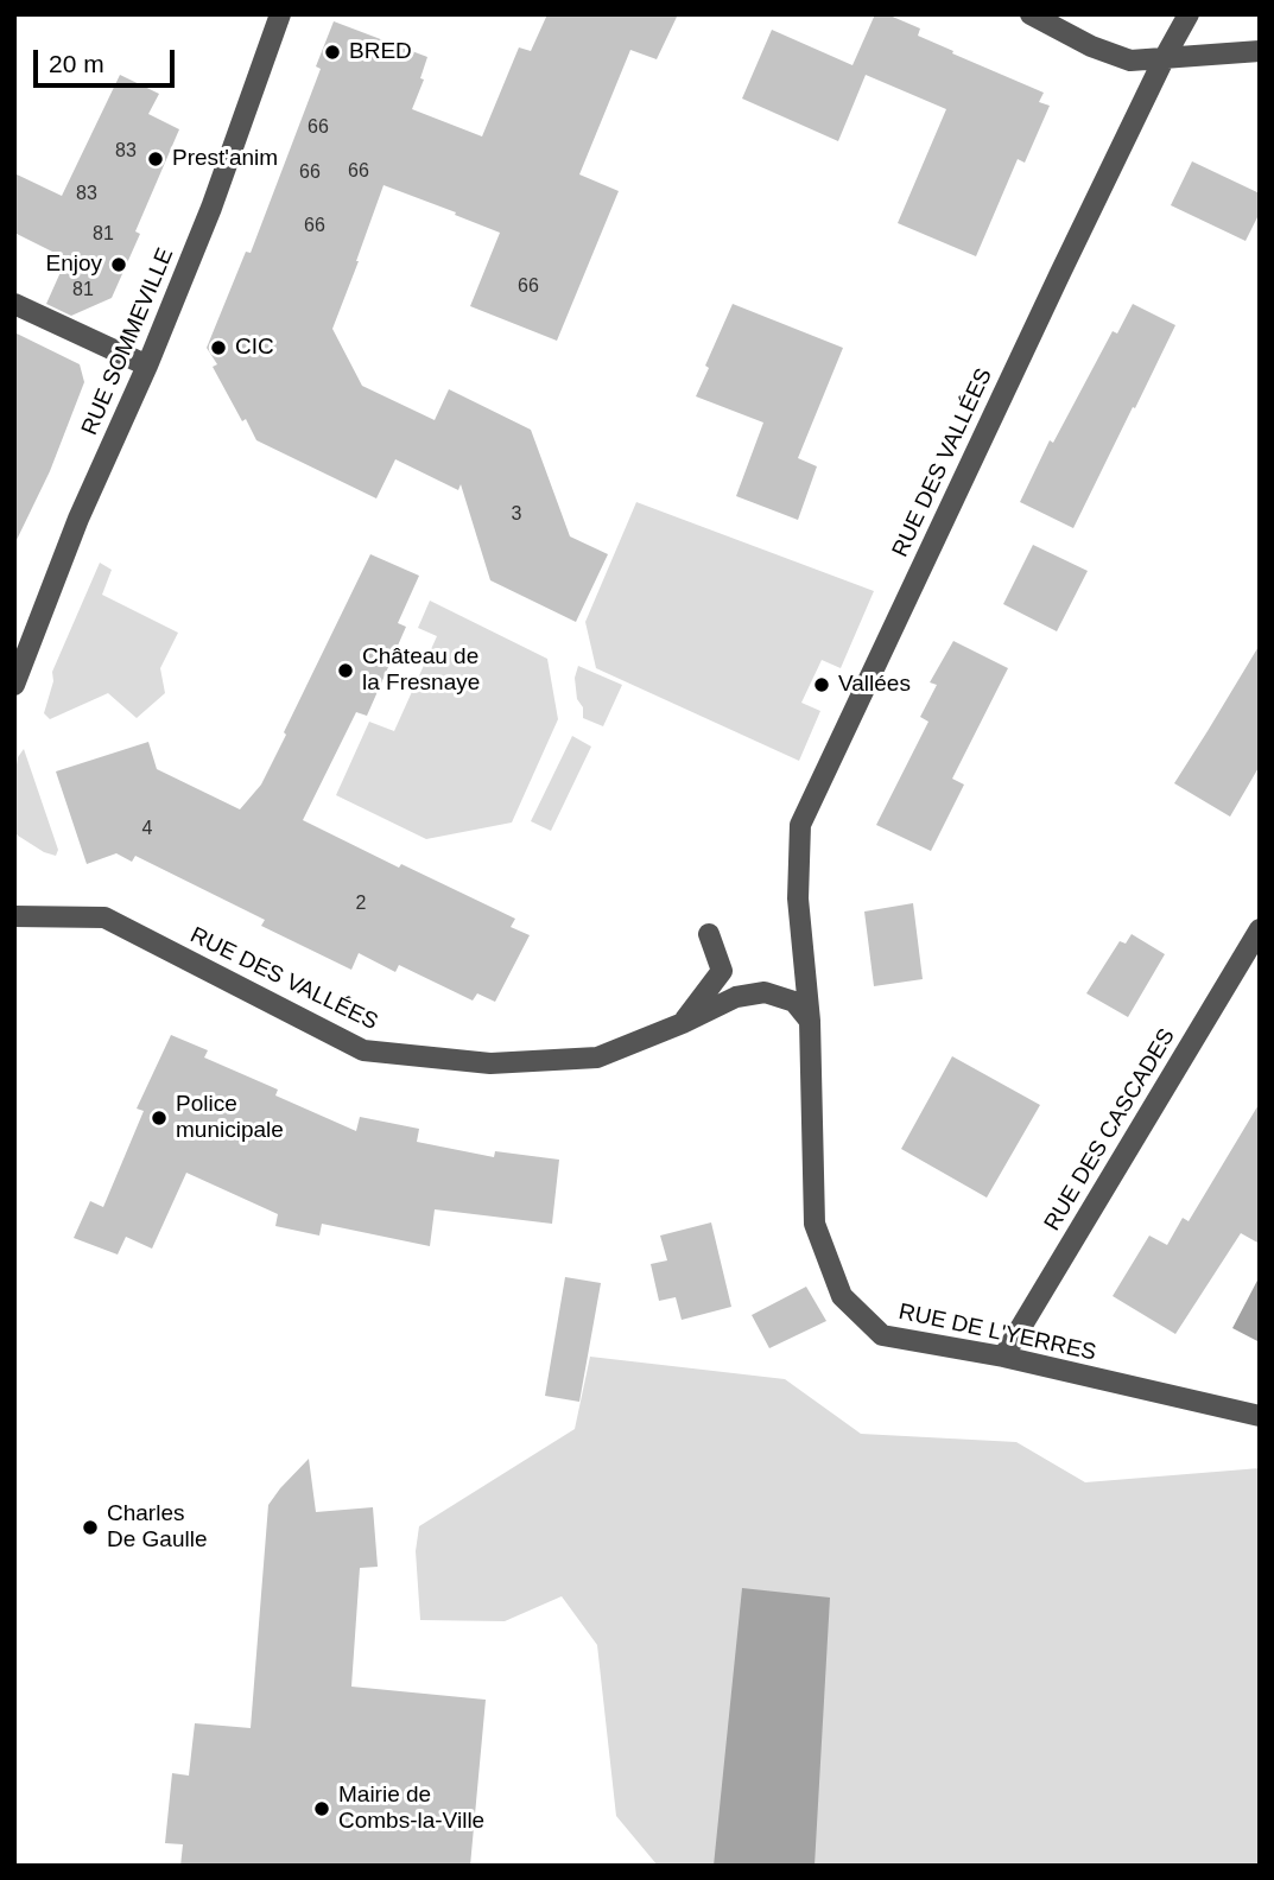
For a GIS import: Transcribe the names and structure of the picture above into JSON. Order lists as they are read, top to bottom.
{
  "streets": {
    "street": [
      "RUE SOMMEVILLE",
      "RUE DES VALLÉES",
      "RUE DES CASCADES",
      "RUE DE L'YERRES"
    ]
  },
  "crossings": [
    ["RUE DES VALLÉES", "RUE DE L'YERRES"],
    ["RUE DES CASCADES", "RUE DE L'YERRES"]
  ],
  "places": [
    "BRED",
    "Prest'anim",
    "Enjoy",
    "CIC",
    "Château de la Fresnaye",
    "Vallées",
    "Police municipale",
    "Charles De Gaulle",
    "Mairie de Combs-la-Ville"
  ],
  "house_numbers": [
    "66",
    "83",
    "66",
    "66",
    "83",
    "66",
    "81",
    "66",
    "81",
    "3",
    "4",
    "2"
  ],
  "scale_bar": "20 m"
}
